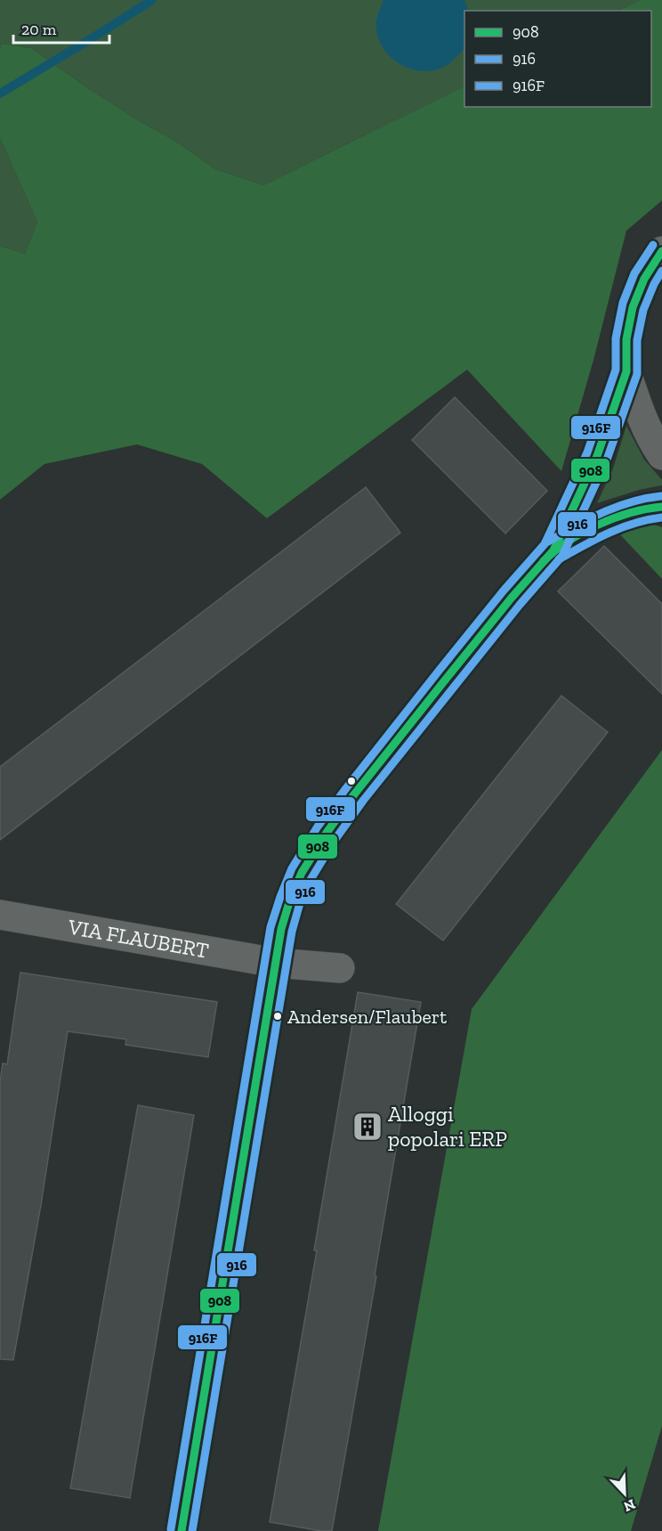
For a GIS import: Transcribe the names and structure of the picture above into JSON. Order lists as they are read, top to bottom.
{
  "streets": {
    "street": ["VIA FLAUBERT"]
  },
  "places": {
    "other": ["Andersen/Flaubert"],
    "building": ["Alloggi popolari ERP"]
  },
  "lines": ["transit line 916F", "transit line 908", "transit line 916"],
  "legend": ["908", "916", "916F"],
  "scale_bar": "20 m",
  "north": "bottom right"
}
